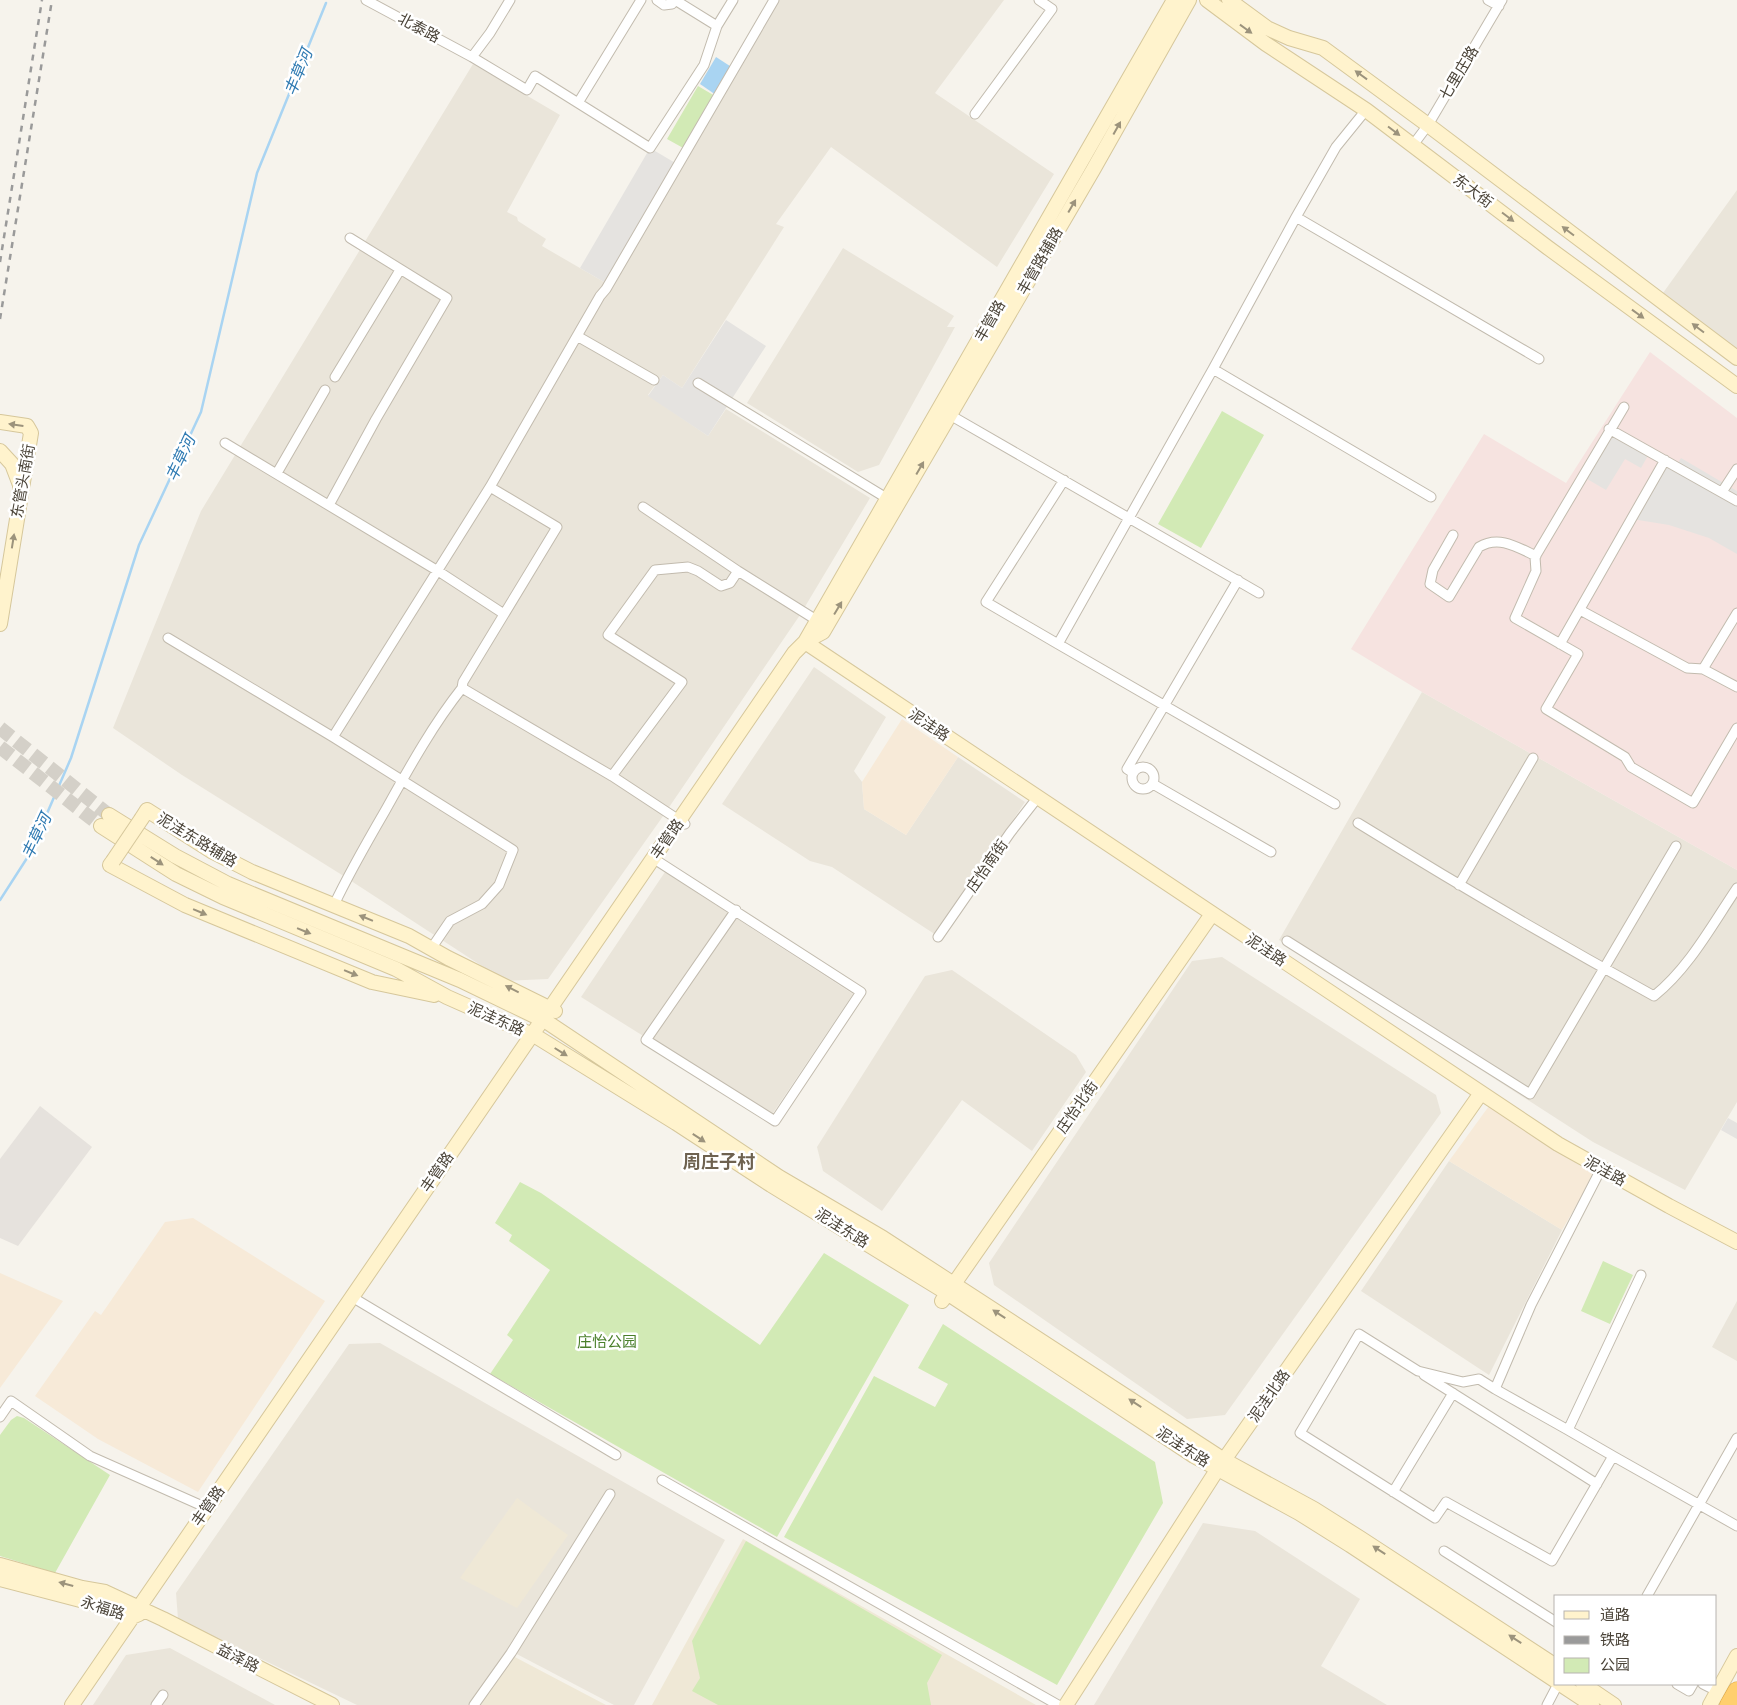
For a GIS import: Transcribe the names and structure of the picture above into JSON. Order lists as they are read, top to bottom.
{
  "streets": {
    "main road": [
      "东大街",
      "丰管路辅路",
      "丰管路",
      "东管头南街",
      "泥洼路",
      "泥洼东路辅路",
      "泥洼东路",
      "庄怡北街",
      "泥洼北路",
      "永福路",
      "益泽路"
    ],
    "street": ["北泰路", "七里庄路", "庄怡南街"]
  },
  "crossings": [
    ["七里庄路", "东大街"],
    ["丰管路辅路", "丰管路"],
    ["丰管路辅路", "泥洼路"],
    ["丰管路", "泥洼路"],
    ["丰管路", "泥洼东路辅路"],
    ["丰管路", "泥洼东路"],
    ["丰管路", "永福路"],
    ["丰管路", "益泽路"],
    ["泥洼路", "庄怡南街"],
    ["泥洼路", "庄怡北街"],
    ["泥洼路", "泥洼北路"],
    ["泥洼东路辅路", "泥洼东路"],
    ["泥洼东路", "庄怡北街"],
    ["泥洼东路", "泥洼北路"],
    ["永福路", "益泽路"]
  ],
  "one_way": ["丰管路辅路"],
  "districts": ["周庄子村"],
  "water": ["丰草河"],
  "parks": ["庄怡公园"],
  "legend": ["道路", "铁路", "公园"]
}
